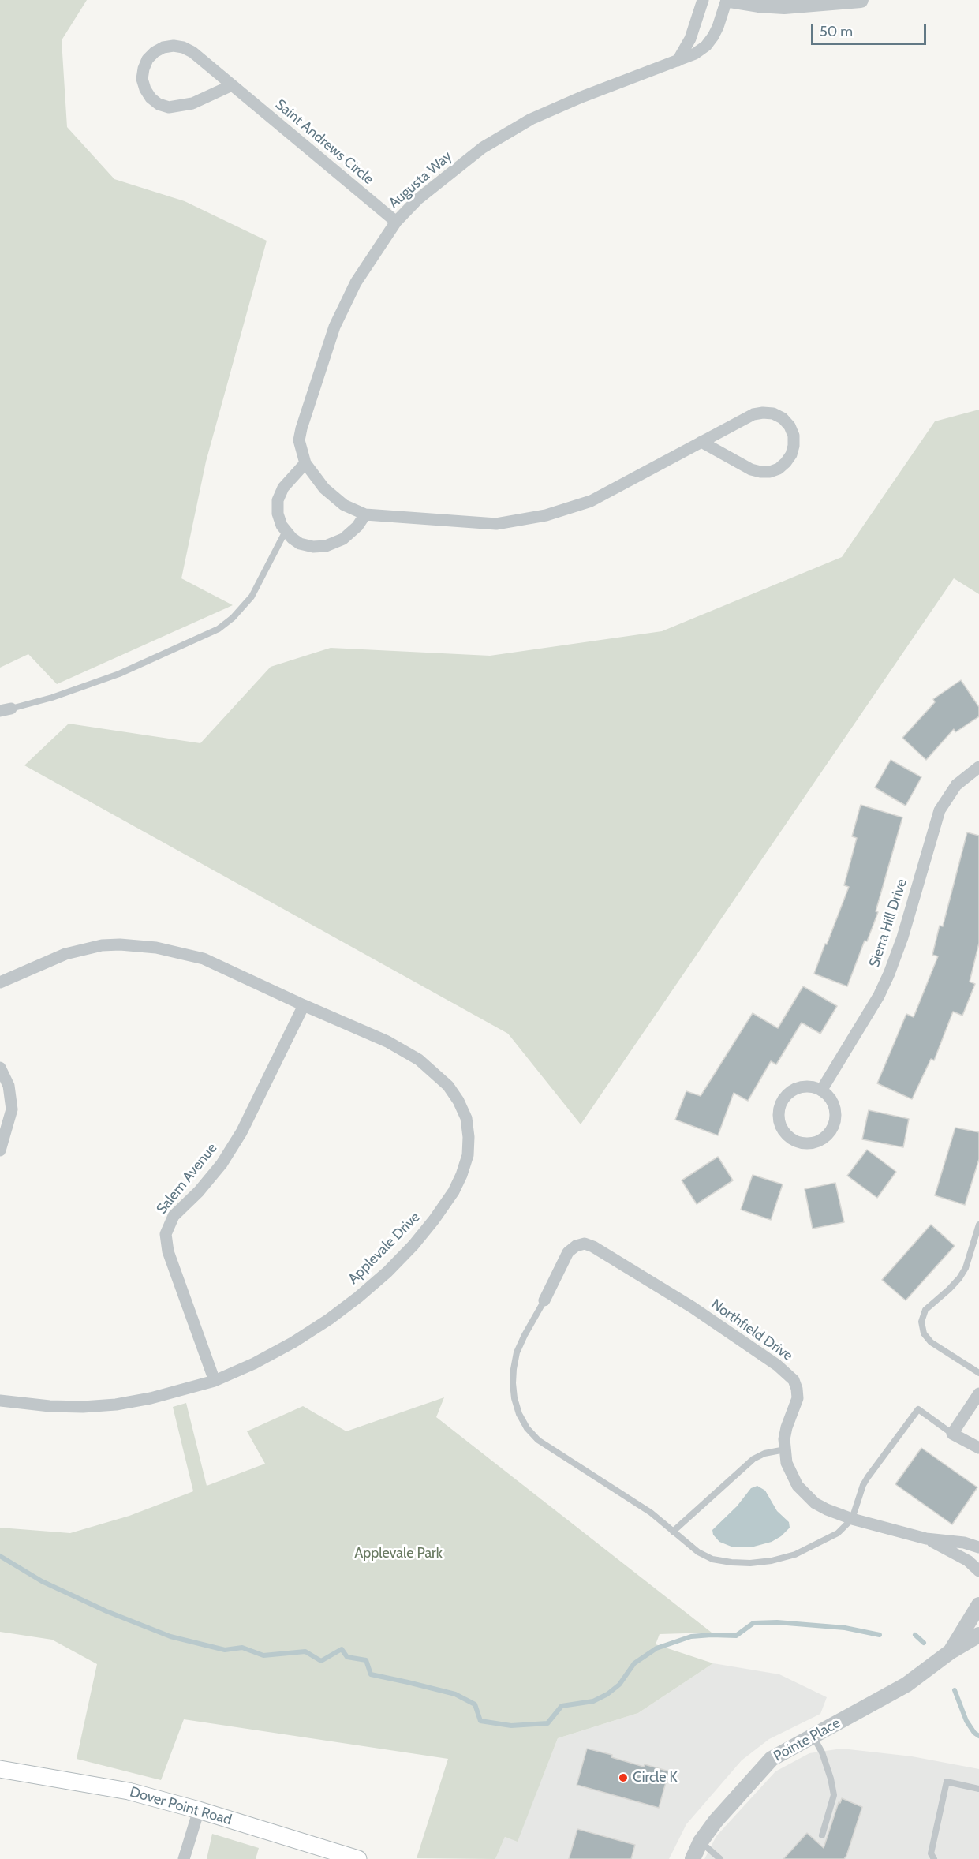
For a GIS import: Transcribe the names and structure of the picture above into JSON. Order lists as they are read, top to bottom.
{
  "streets": {
    "main road": ["Dover Point Road"],
    "street": [
      "Saint Andrews Circle",
      "Augusta Way",
      "Sierra Hill Drive",
      "Salem Avenue",
      "Applevale Drive",
      "Northfield Drive",
      "Pointe Place"
    ]
  },
  "crossings": [
    ["Saint Andrews Circle", "Augusta Way"],
    ["Salem Avenue", "Applevale Drive"]
  ],
  "parks": ["Applevale Park"],
  "places": ["Circle K"],
  "scale_bar": "50 m"
}
